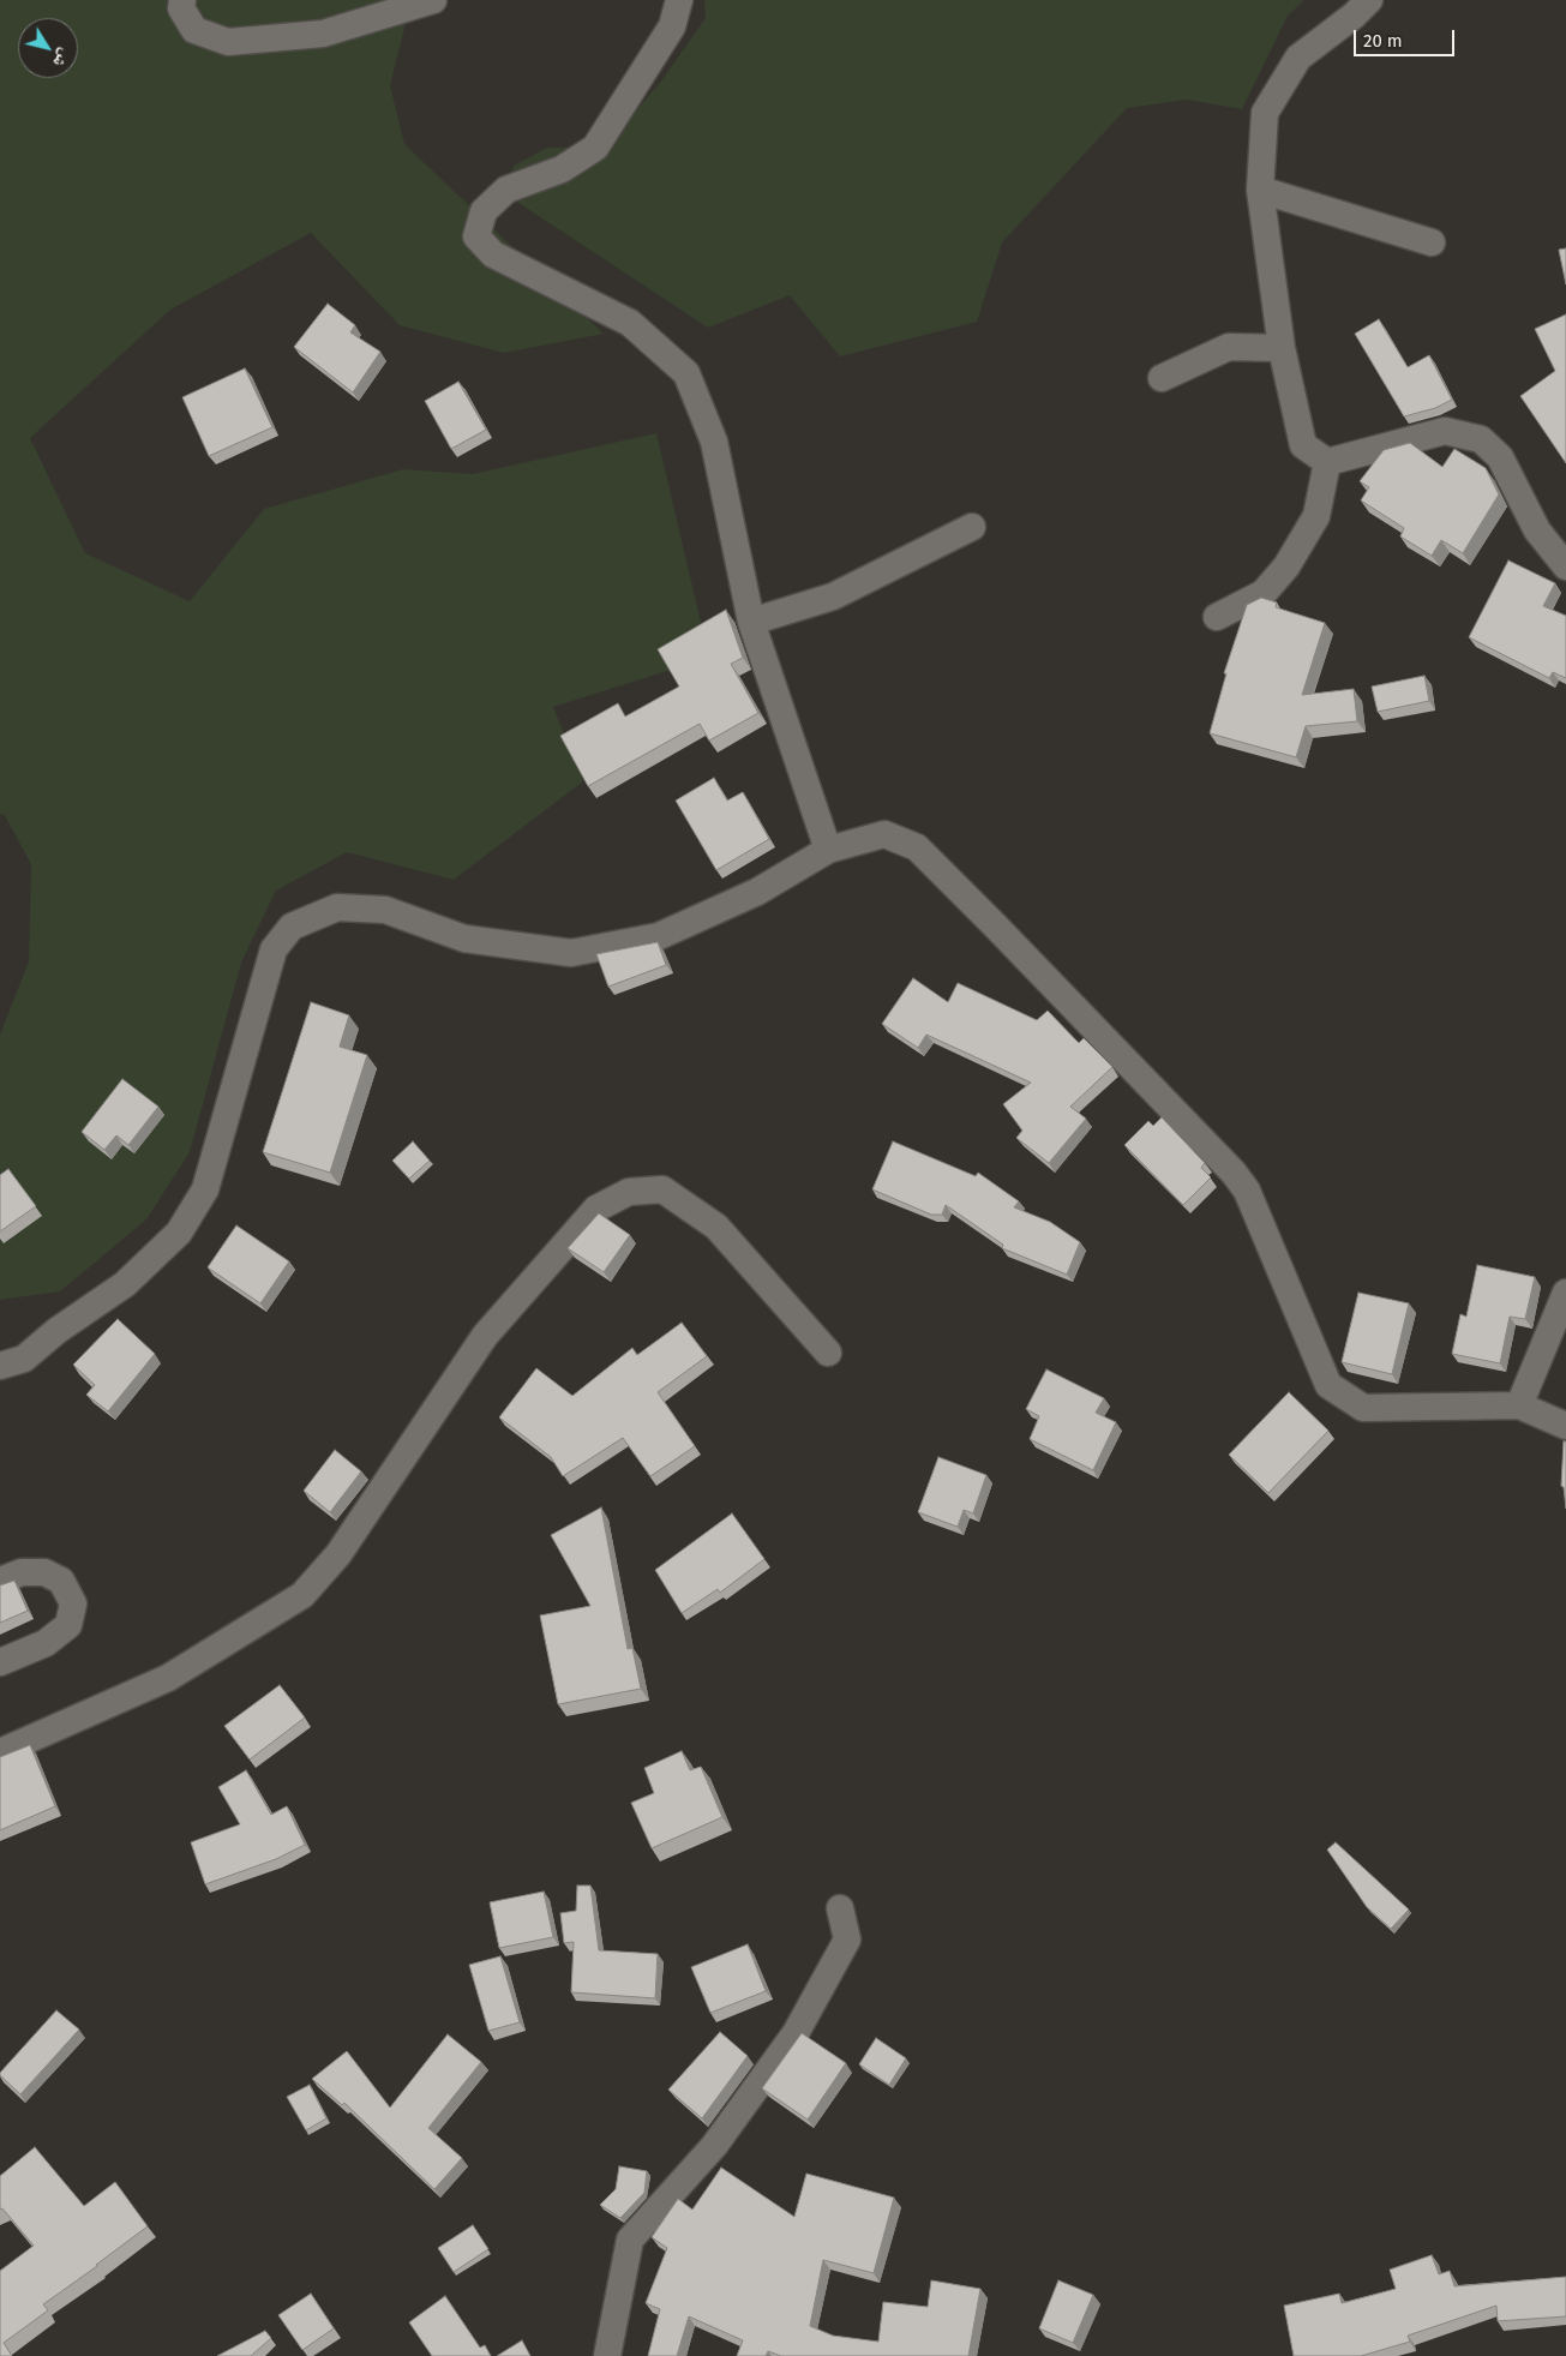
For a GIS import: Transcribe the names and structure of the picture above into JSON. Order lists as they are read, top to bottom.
{
  "scale_bar": "20 m",
  "north": "bottom right"
}
